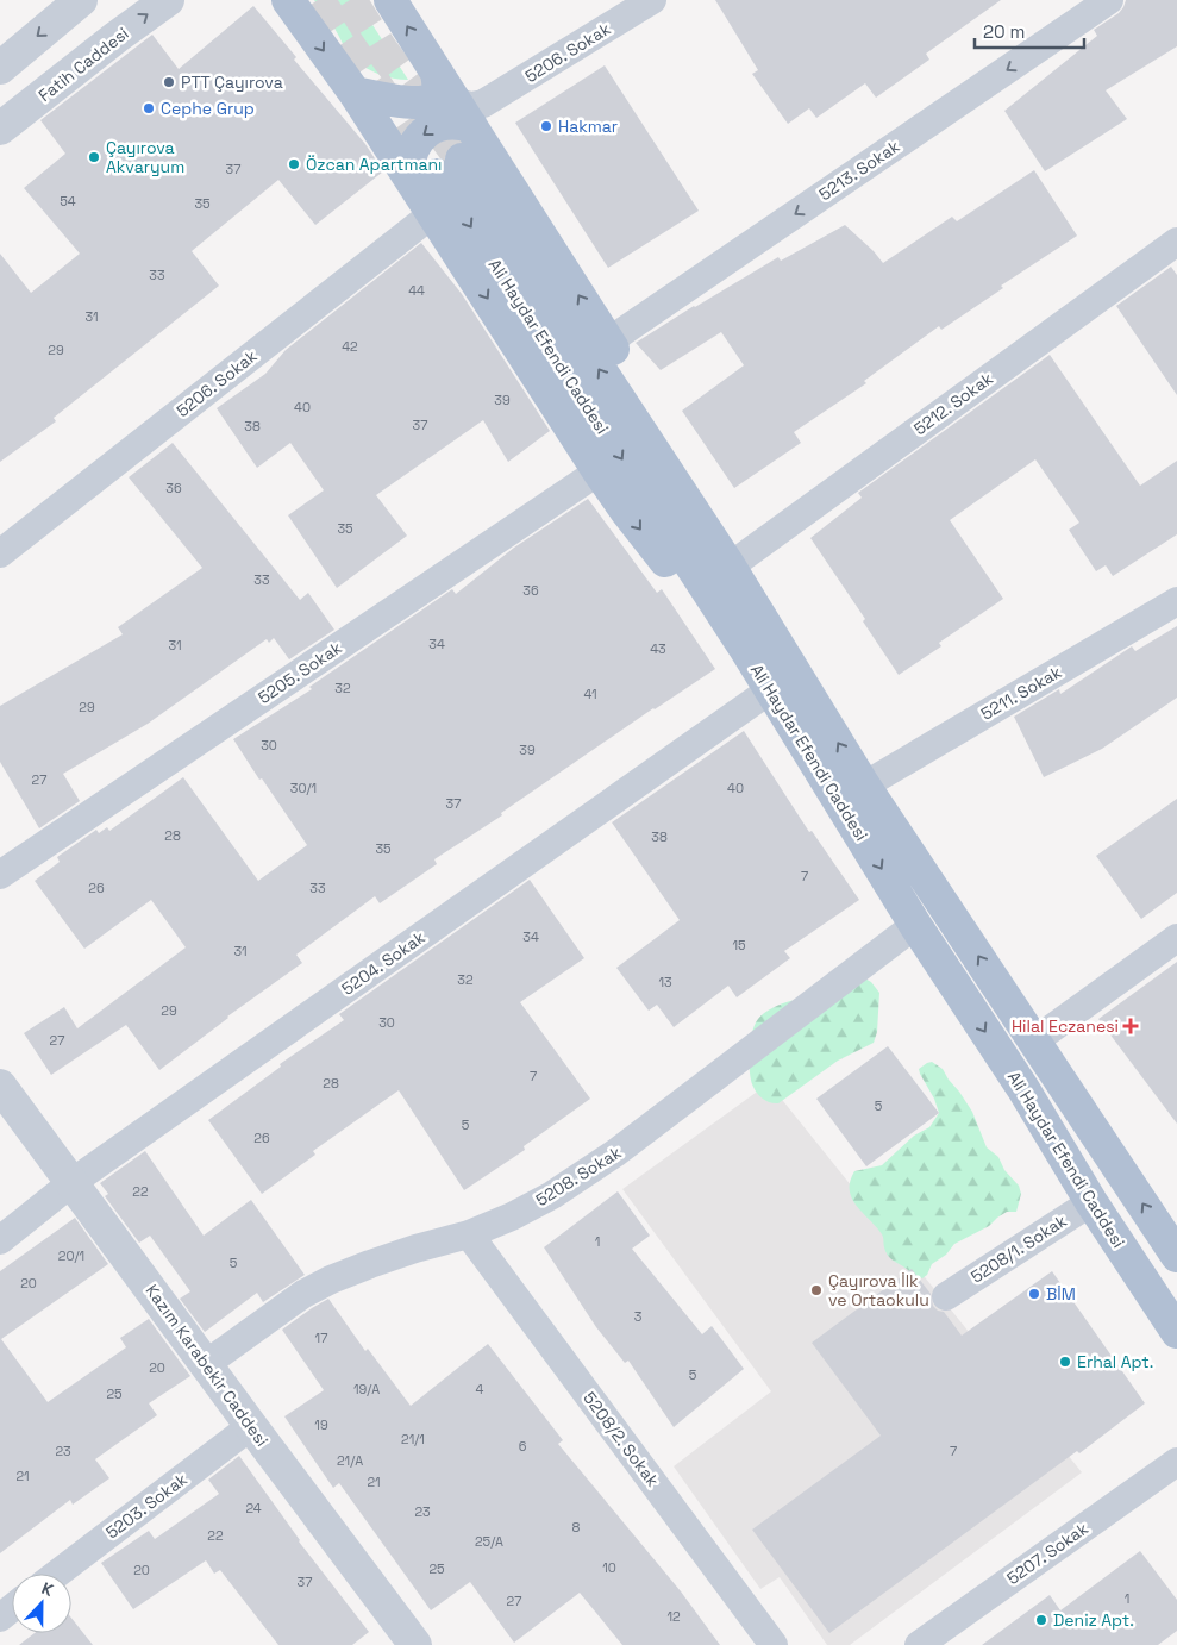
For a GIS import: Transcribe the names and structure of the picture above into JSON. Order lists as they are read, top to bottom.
{
  "streets": {
    "main road": ["Ali Haydar Efendi Caddesi"],
    "street": [
      "5206. Sokak",
      "Fatih Caddesi",
      "5213. Sokak",
      "5212. Sokak",
      "5205. Sokak",
      "5211. Sokak",
      "5204. Sokak",
      "5208. Sokak",
      "5208/1. Sokak",
      "Kazım Karabekir Caddesi",
      "5208/2. Sokak",
      "5203. Sokak",
      "5207. Sokak"
    ]
  },
  "crossings": [
    ["Ali Haydar Efendi Caddesi", "5212. Sokak"],
    ["Ali Haydar Efendi Caddesi", "5211. Sokak"],
    ["Ali Haydar Efendi Caddesi", "5204. Sokak"],
    ["Ali Haydar Efendi Caddesi", "5208. Sokak"],
    ["Ali Haydar Efendi Caddesi", "5208/1. Sokak"],
    ["5204. Sokak", "Kazım Karabekir Caddesi"],
    ["5208. Sokak", "Kazım Karabekir Caddesi"],
    ["5208. Sokak", "5208/2. Sokak"],
    ["Kazım Karabekir Caddesi", "5203. Sokak"]
  ],
  "one_way": ["5213. Sokak"],
  "places": {
    "other": [
      "PTT Çayırova",
      "Cephe Grup",
      "Hakmar",
      "Çayırova Akvaryum",
      "Özcan Apartmanı",
      "Çayırova İlk ve Ortaokulu",
      "BİM",
      "Erhal Apt.",
      "Deniz Apt."
    ],
    "health": ["Hilal Eczanesi"]
  },
  "house_numbers": [
    "37",
    "54",
    "35",
    "33",
    "44",
    "31",
    "42",
    "29",
    "39",
    "40",
    "37",
    "38",
    "36",
    "35",
    "33",
    "36",
    "34",
    "31",
    "43",
    "32",
    "41",
    "29",
    "30",
    "39",
    "27",
    "30/1",
    "40",
    "37",
    "28",
    "38",
    "35",
    "7",
    "26",
    "33",
    "34",
    "15",
    "31",
    "32",
    "13",
    "29",
    "30",
    "27",
    "7",
    "28",
    "5",
    "5",
    "26",
    "22",
    "1",
    "20/1",
    "5",
    "20",
    "3",
    "17",
    "20",
    "5",
    "19/A",
    "4",
    "25",
    "19",
    "21/1",
    "6",
    "23",
    "7",
    "21/A",
    "21",
    "21",
    "24",
    "23",
    "8",
    "22",
    "25/A",
    "10",
    "25",
    "20",
    "37",
    "1",
    "27",
    "12"
  ],
  "scale_bar": "20 m",
  "north": "top"
}
